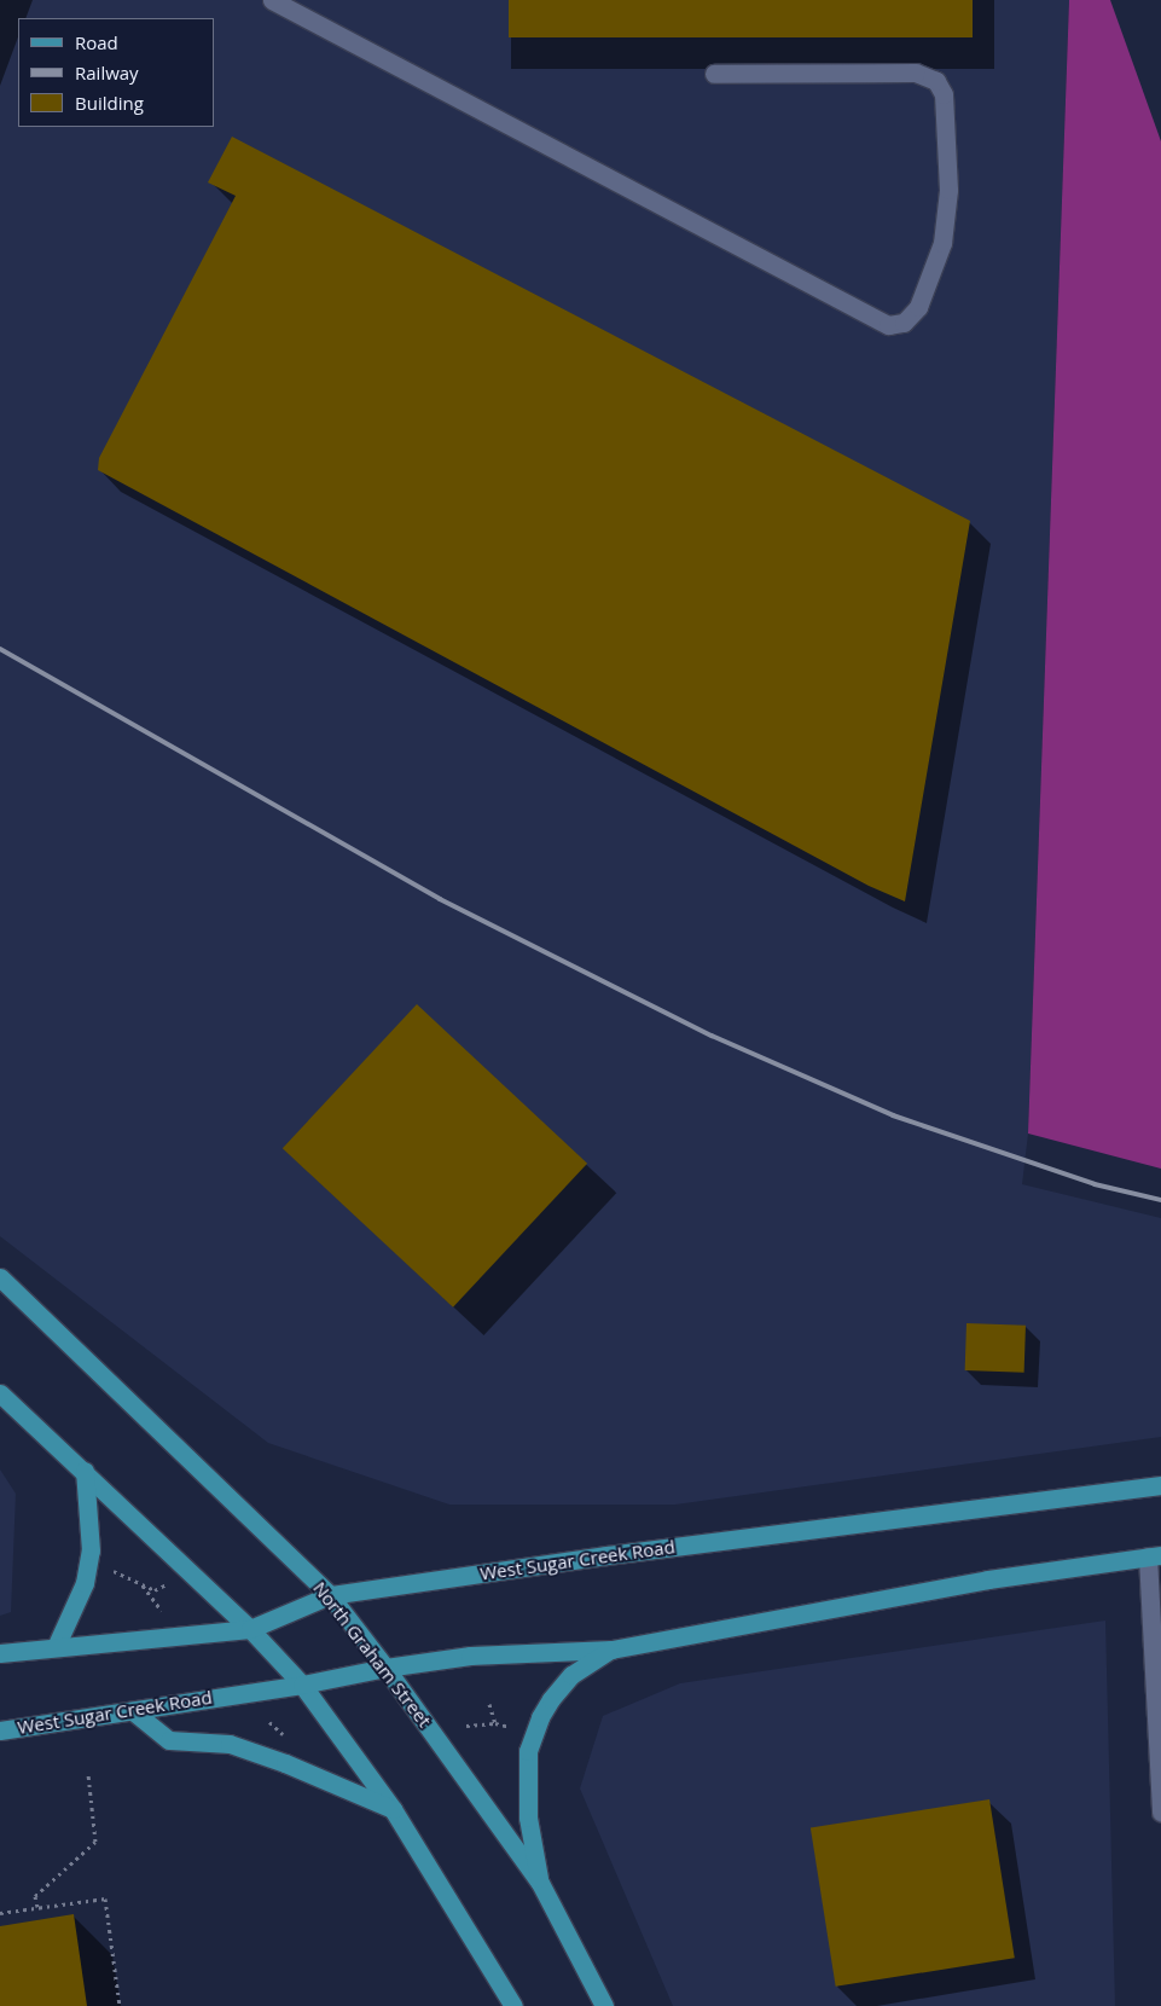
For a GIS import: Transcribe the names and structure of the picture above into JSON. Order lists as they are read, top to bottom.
{
  "streets": {
    "main road": ["West Sugar Creek Road", "North Graham Street"]
  },
  "crossings": [
    ["West Sugar Creek Road", "North Graham Street"]
  ],
  "legend": ["Road", "Railway", "Building"]
}
